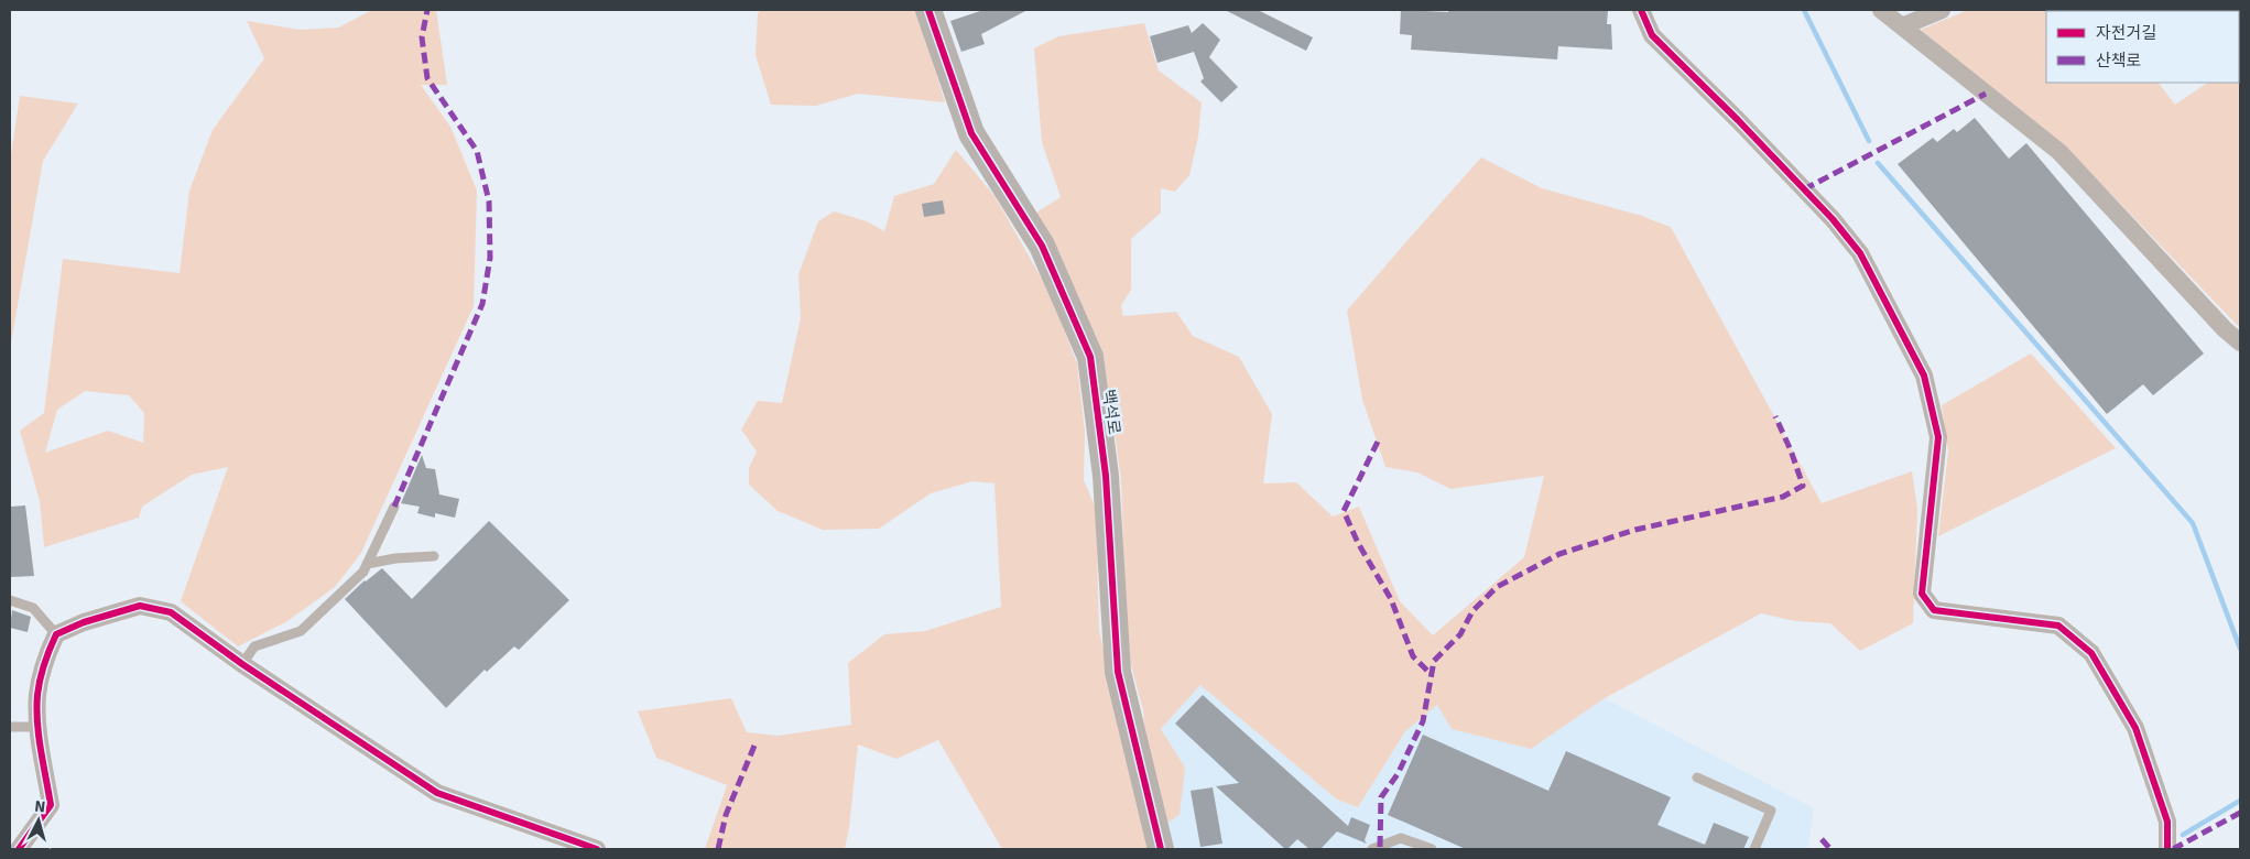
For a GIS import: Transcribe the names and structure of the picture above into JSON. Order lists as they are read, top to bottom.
{
  "streets": {
    "street": ["백석로"]
  },
  "legend": ["자전거길", "산책로"],
  "north": "top"
}
